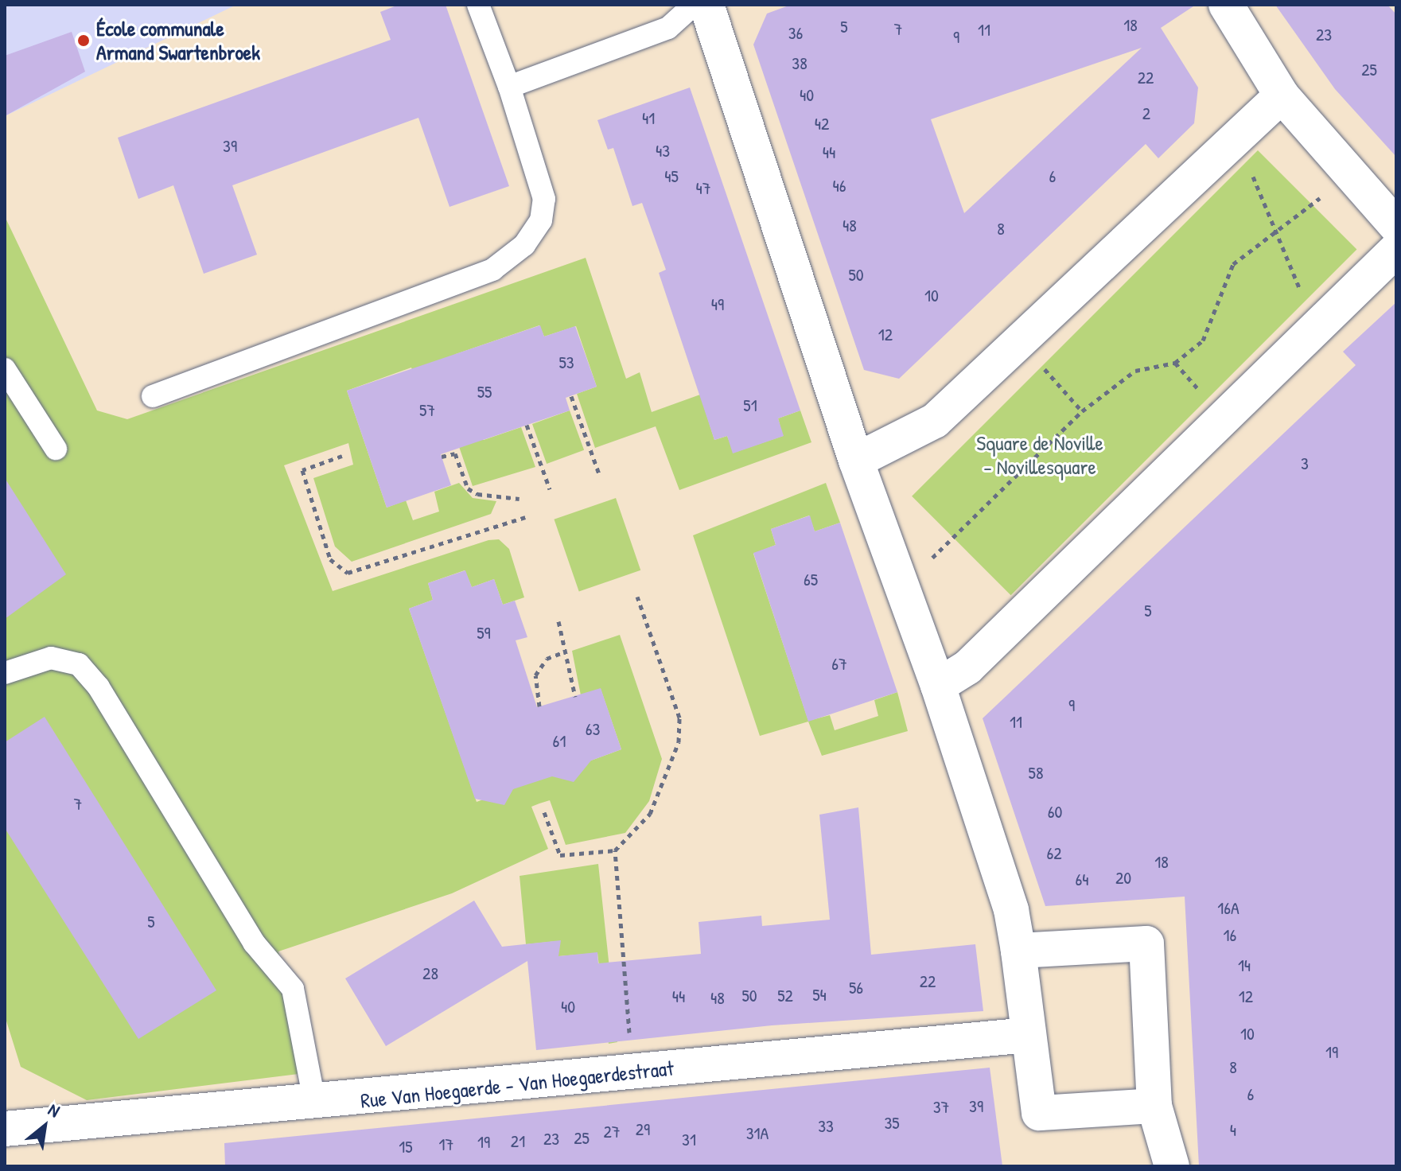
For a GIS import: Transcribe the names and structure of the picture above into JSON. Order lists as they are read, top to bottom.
{
  "streets": {
    "street": ["Rue Van Hoegaerde - Van Hoegaerdestraat"]
  },
  "parks": ["Square de Noville - Novillesquare"],
  "places": ["École communale Armand Swartenbroek"],
  "house_numbers": [
    "18",
    "5",
    "7",
    "11",
    "36",
    "23",
    "9",
    "38",
    "25",
    "22",
    "40",
    "2",
    "41",
    "42",
    "39",
    "43",
    "44",
    "45",
    "6",
    "46",
    "47",
    "48",
    "8",
    "50",
    "10",
    "49",
    "12",
    "53",
    "55",
    "51",
    "57",
    "3",
    "65",
    "5",
    "59",
    "67",
    "9",
    "11",
    "63",
    "61",
    "58",
    "7",
    "60",
    "62",
    "18",
    "20",
    "64",
    "16A",
    "5",
    "16",
    "14",
    "28",
    "22",
    "56",
    "54",
    "50",
    "52",
    "44",
    "12",
    "48",
    "40",
    "10",
    "19",
    "8",
    "6",
    "39",
    "37",
    "35",
    "33",
    "29",
    "4",
    "27",
    "31A",
    "25",
    "23",
    "31",
    "21",
    "19",
    "17",
    "15"
  ],
  "north": "top right"
}
